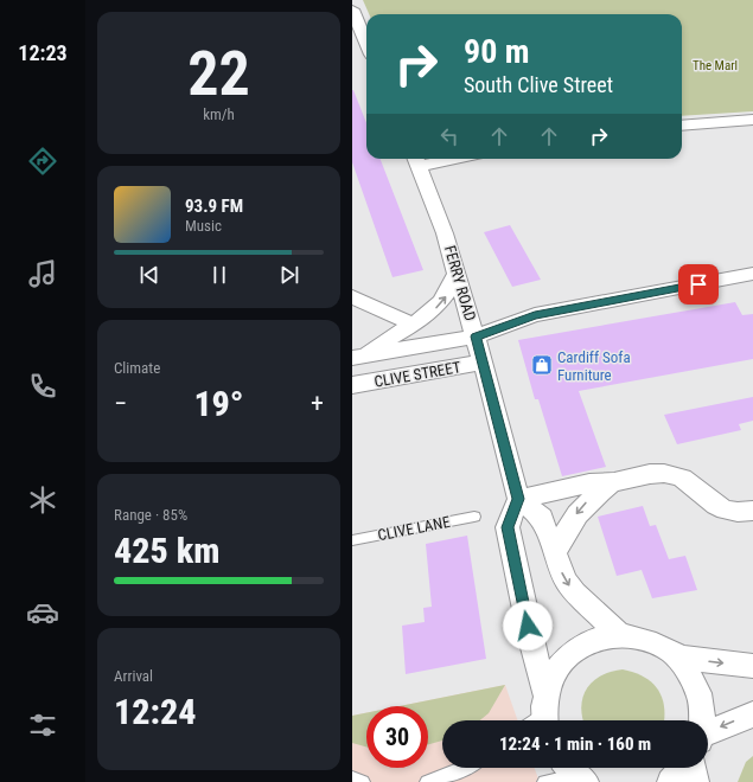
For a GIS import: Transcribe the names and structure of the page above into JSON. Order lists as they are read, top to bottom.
{
  "streets": {
    "street": ["FERRY ROAD", "CLIVE STREET"],
    "lane": ["CLIVE LANE"]
  },
  "crossings": [
    ["FERRY ROAD", "CLIVE STREET"]
  ],
  "parks": ["The Marl"],
  "places": {
    "shop": ["Cardiff Sofa Furniture"]
  },
  "page": {
    "tabs": "12:23",
    "tile": [
      ["22", "km/h"],
      "Climate",
      ["Range · 85%", "425 km"],
      ["Arrival", "12:24"]
    ],
    "turn": ["90 m", "South Clive Street"],
    "song": ["93.9 FM", "Music"],
    "heat": ["−", "19°", "+"],
    "limit": "30",
    "trip": "12:24 · 1 min · 160 m"
  }
}
